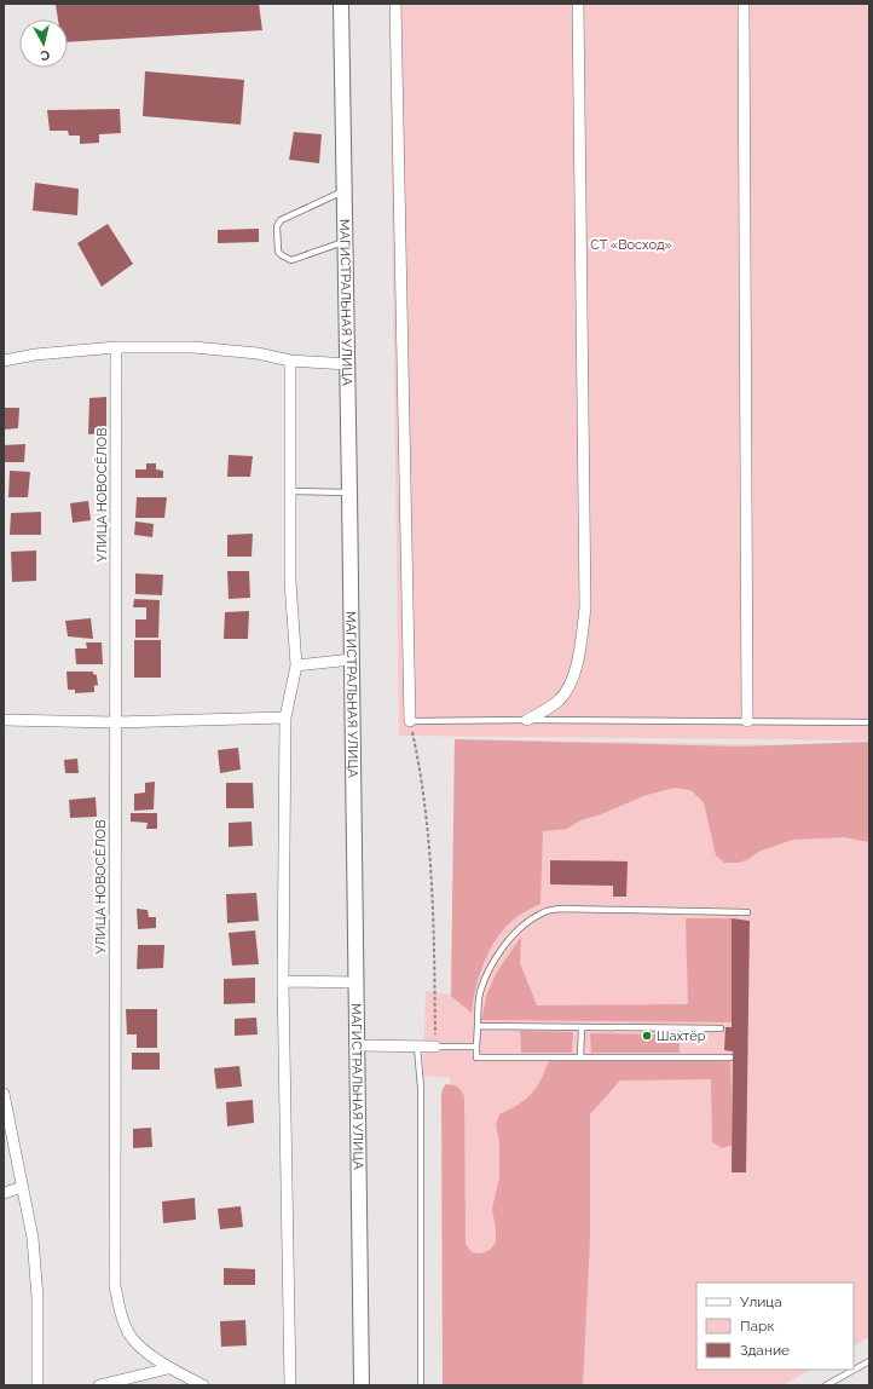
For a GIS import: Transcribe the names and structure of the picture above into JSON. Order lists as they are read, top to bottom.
{
  "streets": {
    "main road": ["МАГИСТРАЛЬНАЯ УЛИЦА"],
    "street": ["УЛИЦА НОВОСЁЛОВ"]
  },
  "parks": ["СТ «Восход»"],
  "places": ["Шахтёр"],
  "legend": ["Улица", "Парк", "Здание"],
  "north": "bottom"
}
